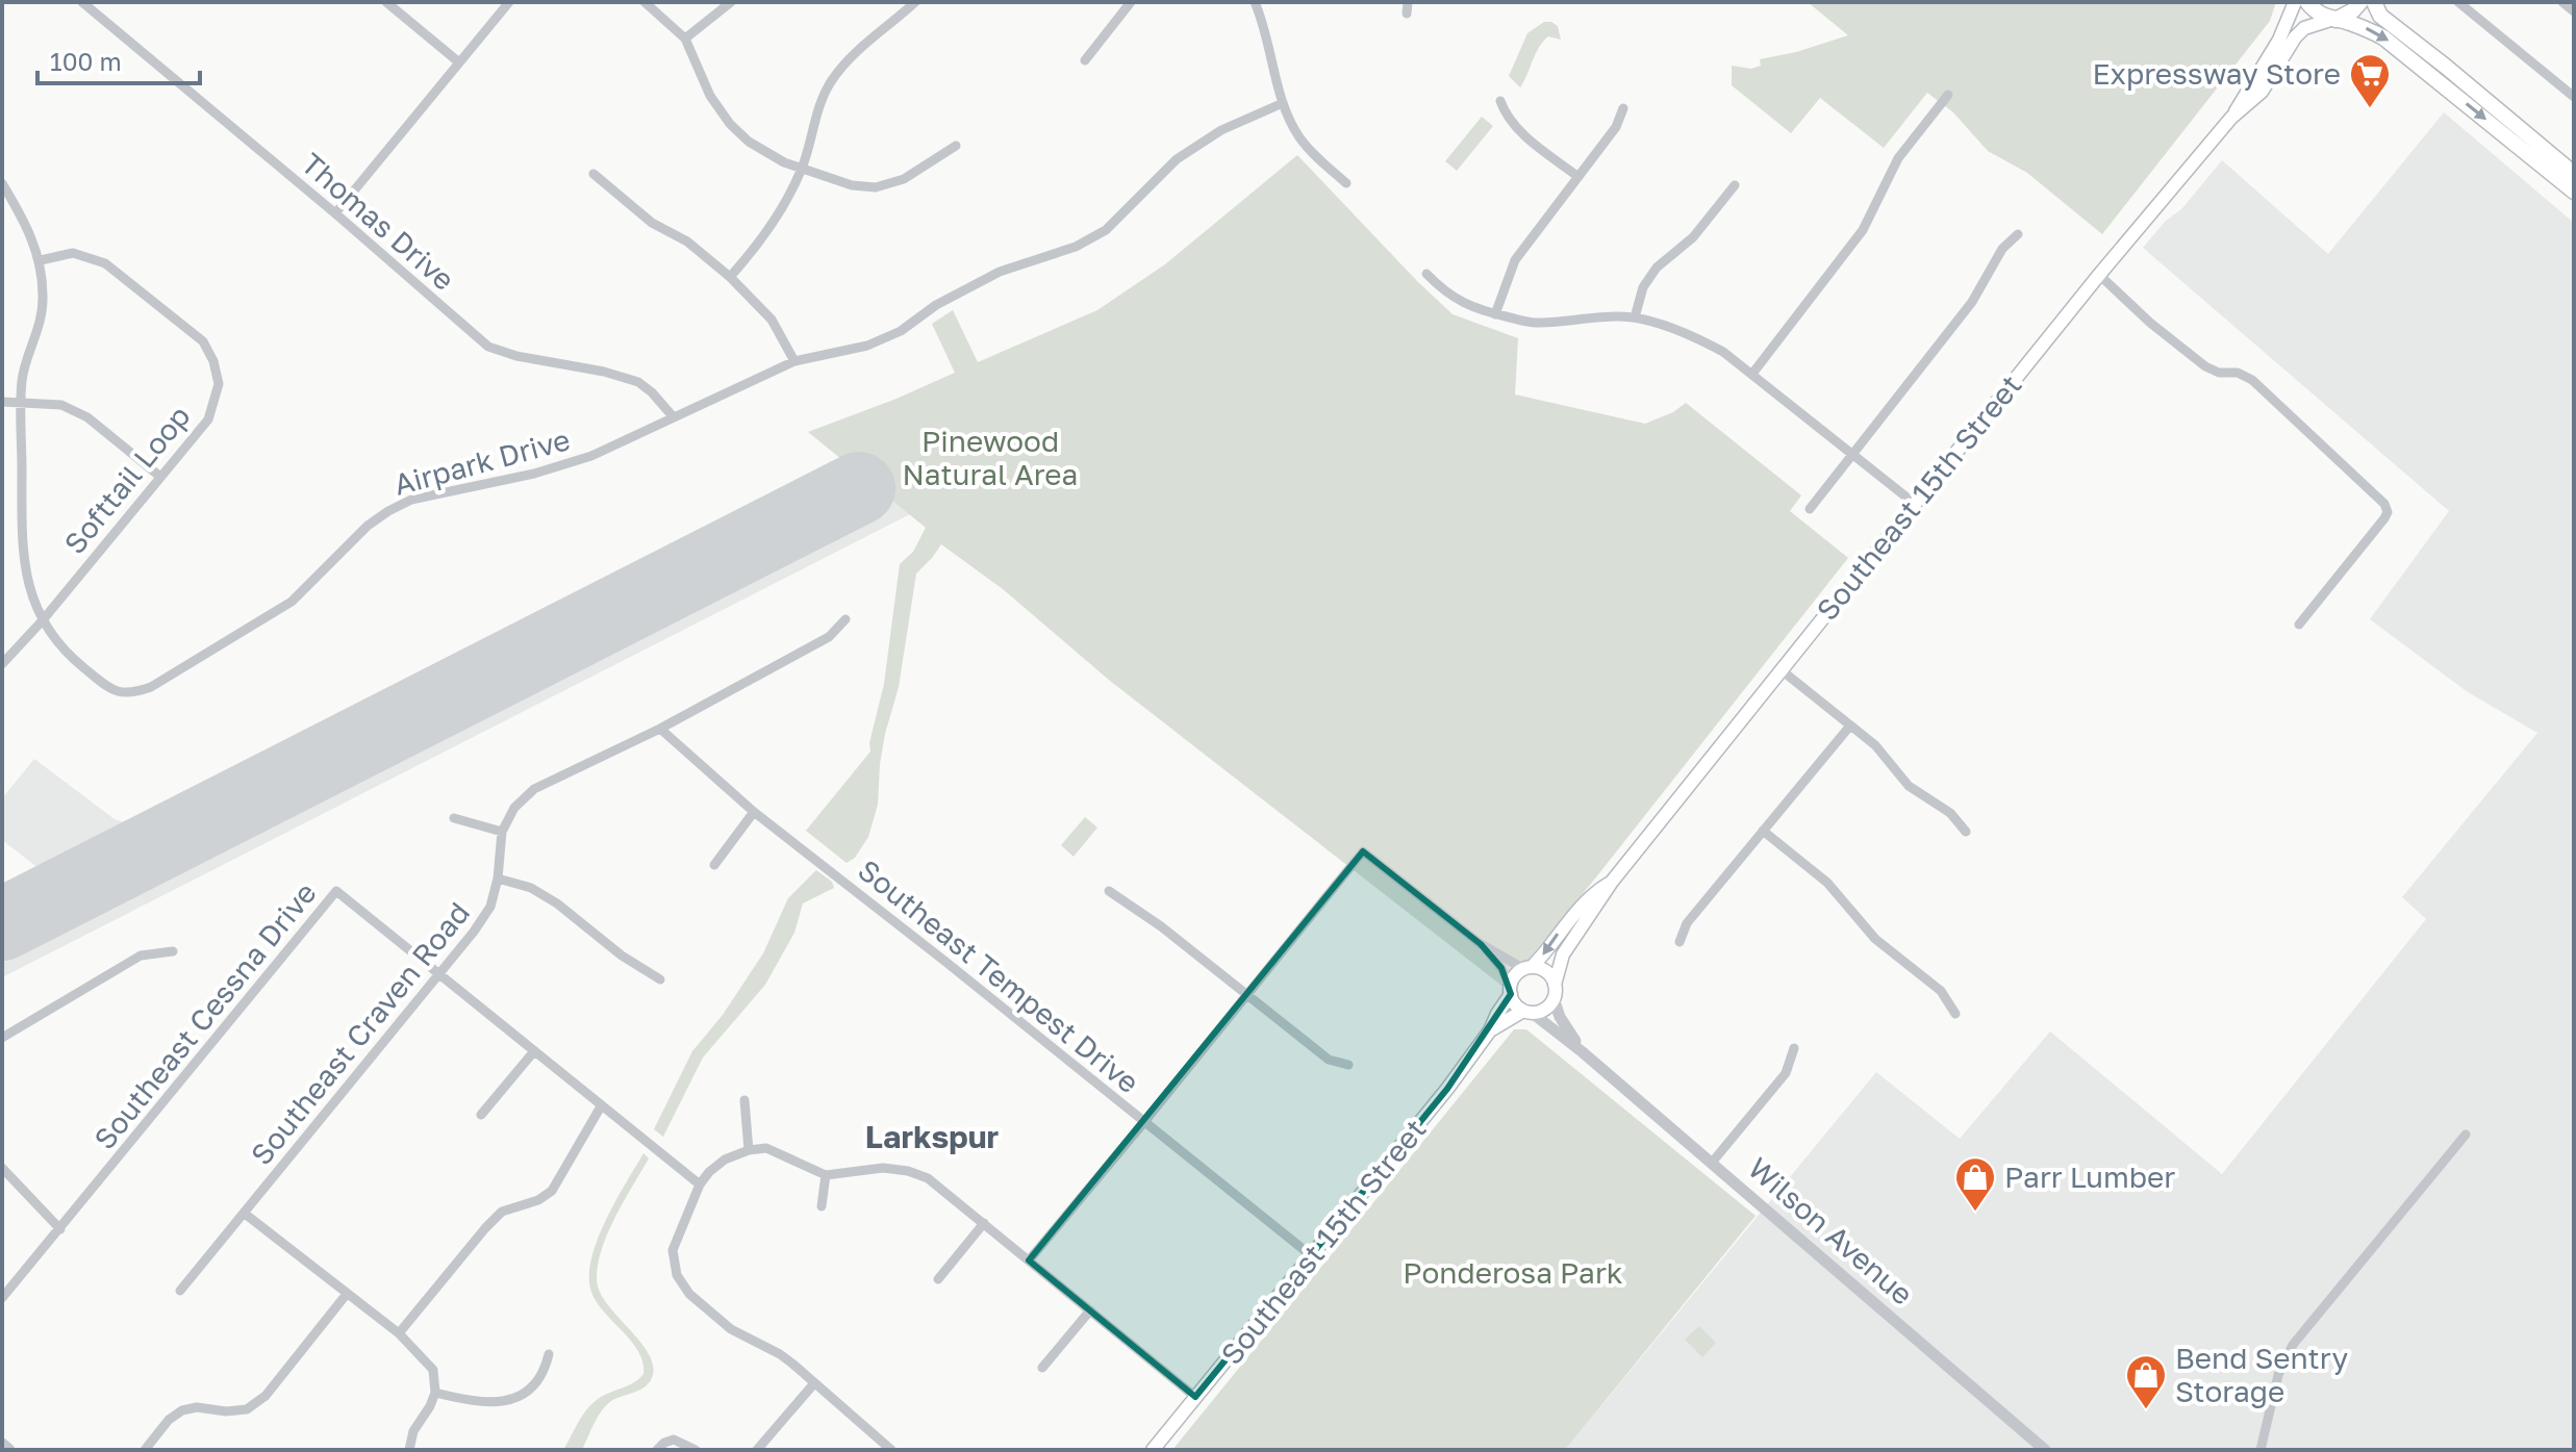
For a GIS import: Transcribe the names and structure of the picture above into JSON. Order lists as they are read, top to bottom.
{
  "streets": {
    "main road": ["Southeast 15th Street"],
    "street": [
      "Thomas Drive",
      "Airpark Drive",
      "Softtail Loop",
      "Southeast Tempest Drive",
      "Southeast Cessna Drive",
      "Southeast Craven Road",
      "Wilson Avenue"
    ]
  },
  "crossings": [
    ["Thomas Drive", "Airpark Drive"],
    ["Airpark Drive", "Softtail Loop"],
    ["Southeast 15th Street", "Southeast Tempest Drive"],
    ["Southeast 15th Street", "Wilson Avenue"],
    ["Southeast Tempest Drive", "Southeast Craven Road"],
    ["Southeast Cessna Drive", "Southeast Craven Road"]
  ],
  "districts": ["Larkspur"],
  "parks": ["Pinewood Natural Area", "Ponderosa Park"],
  "places": {
    "supermarket": ["Expressway Store"],
    "shop": ["Parr Lumber", "Bend Sentry Storage"]
  },
  "scale_bar": "100 m"
}
